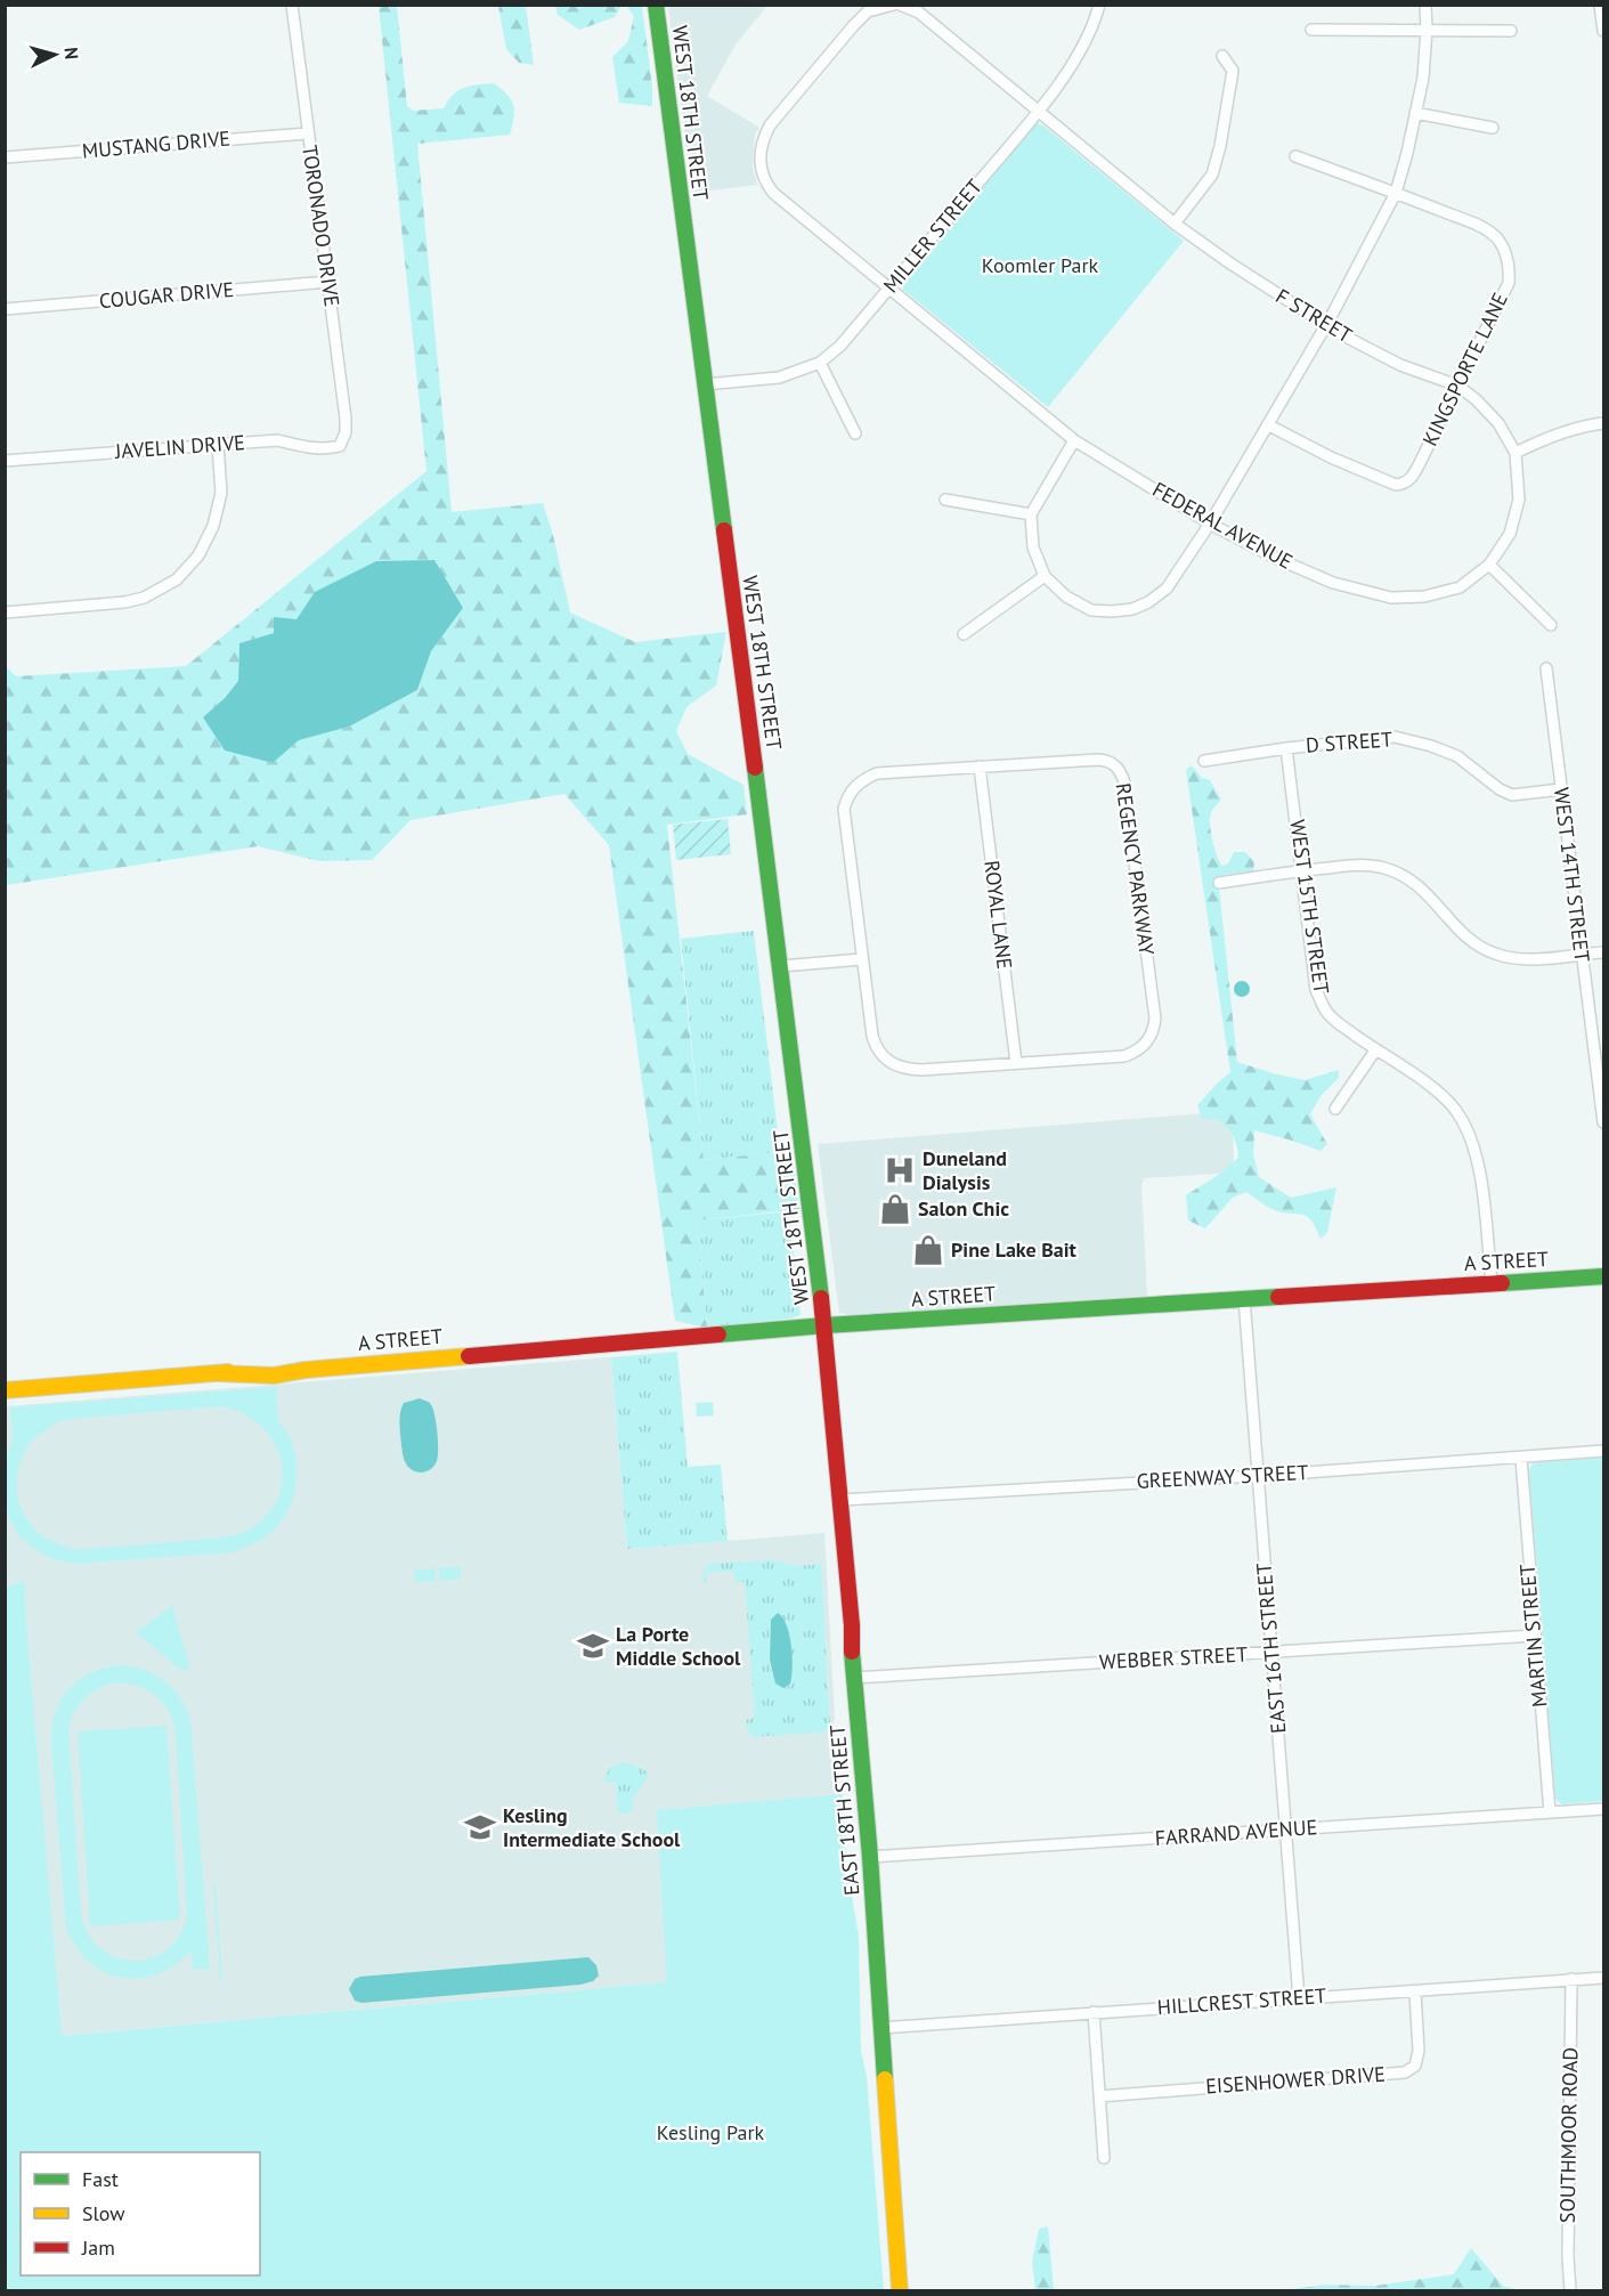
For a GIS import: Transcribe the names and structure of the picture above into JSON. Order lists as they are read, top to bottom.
{
  "streets": {
    "street": [
      "WEST 18TH STREET",
      "MUSTANG DRIVE",
      "TORONADO DRIVE",
      "MILLER STREET",
      "COUGAR DRIVE",
      "F STREET",
      "KINGSPORTE LANE",
      "JAVELIN DRIVE",
      "FEDERAL AVENUE",
      "D STREET",
      "REGENCY PARKWAY",
      "WEST 14TH STREET",
      "WEST 15TH STREET",
      "ROYAL LANE",
      "A STREET",
      "GREENWAY STREET",
      "MARTIN STREET",
      "EAST 16TH STREET",
      "WEBBER STREET",
      "EAST 18TH STREET",
      "FARRAND AVENUE",
      "HILLCREST STREET",
      "EISENHOWER DRIVE",
      "SOUTHMOOR ROAD"
    ]
  },
  "crossings": [
    ["WEST 18TH STREET", "MILLER STREET"],
    ["WEST 18TH STREET", "A STREET"],
    ["WEST 18TH STREET", "EAST 18TH STREET"],
    ["MUSTANG DRIVE", "TORONADO DRIVE"],
    ["TORONADO DRIVE", "COUGAR DRIVE"],
    ["TORONADO DRIVE", "JAVELIN DRIVE"],
    ["MILLER STREET", "F STREET"],
    ["MILLER STREET", "FEDERAL AVENUE"],
    ["F STREET", "KINGSPORTE LANE"],
    ["F STREET", "FEDERAL AVENUE"],
    ["D STREET", "WEST 14TH STREET"],
    ["D STREET", "WEST 15TH STREET"],
    ["REGENCY PARKWAY", "ROYAL LANE"],
    ["WEST 15TH STREET", "A STREET"],
    ["A STREET", "EAST 16TH STREET"],
    ["A STREET", "EAST 18TH STREET"],
    ["GREENWAY STREET", "MARTIN STREET"],
    ["GREENWAY STREET", "EAST 16TH STREET"],
    ["GREENWAY STREET", "EAST 18TH STREET"],
    ["MARTIN STREET", "WEBBER STREET"],
    ["MARTIN STREET", "FARRAND AVENUE"],
    ["EAST 16TH STREET", "WEBBER STREET"],
    ["EAST 16TH STREET", "FARRAND AVENUE"],
    ["EAST 16TH STREET", "HILLCREST STREET"],
    ["WEBBER STREET", "EAST 18TH STREET"],
    ["EAST 18TH STREET", "FARRAND AVENUE"],
    ["EAST 18TH STREET", "HILLCREST STREET"],
    ["HILLCREST STREET", "EISENHOWER DRIVE"],
    ["HILLCREST STREET", "SOUTHMOOR ROAD"]
  ],
  "parks": ["Koomler Park", "Kesling Park"],
  "places": {
    "hospital": ["Duneland Dialysis"],
    "shop": ["Salon Chic", "Pine Lake Bait"],
    "school or university": ["La Porte Middle School", "Kesling Intermediate School"]
  },
  "legend": ["Fast", "Slow", "Jam"],
  "north": "right"
}
